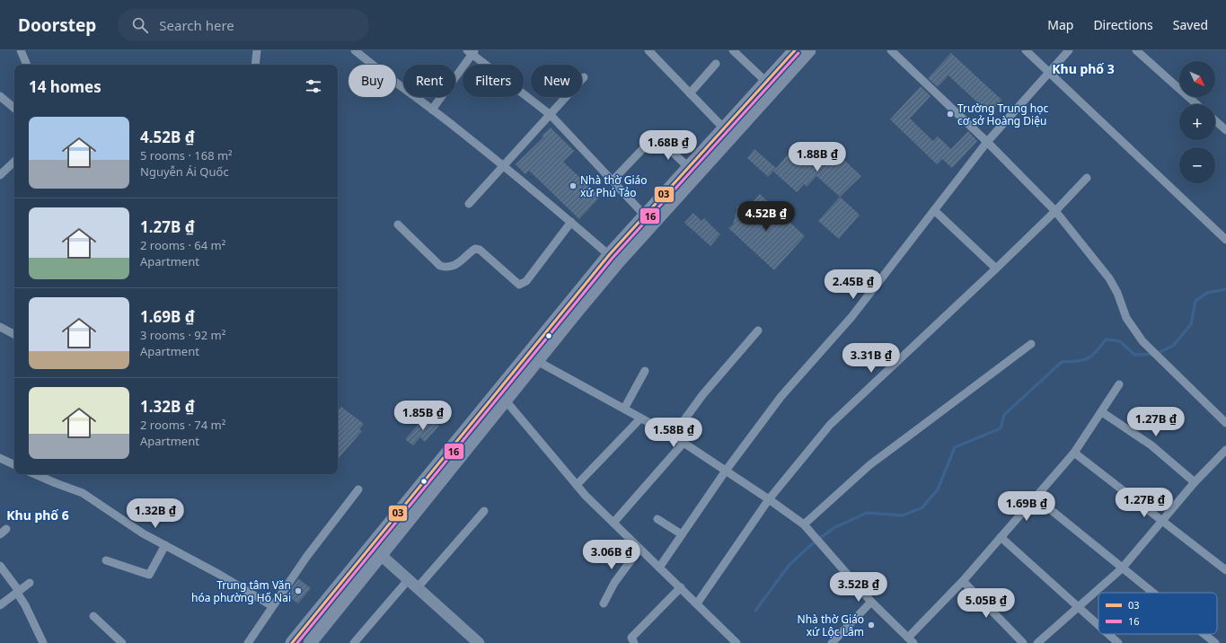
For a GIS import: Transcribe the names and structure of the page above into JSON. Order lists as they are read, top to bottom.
{
  "districts": ["Khu phố 3", "Khu phố 6"],
  "places": [
    "Trường Trung học cơ sở Hoàng Diệu",
    "Nhà thờ Giáo xứ Phú Tảo",
    "Trung tâm Văn hóa phường Hố Nai",
    "Nhà thờ Giáo xứ Lộc Lâm"
  ],
  "lines": ["transit line 03", "transit line 16"],
  "legend": ["03", "16"],
  "north": "bottom right",
  "page": {
    "header": "Doorstep",
    "search": "Search here",
    "nav": ["Map", "Directions", "Saved"],
    "map_buttons": ["+", "−"],
    "chip": [
      "Buy",
      "Rent",
      "Filters",
      "New"
    ],
    "heading": "14 homes",
    "list": [
      {
        "name": "4.52B ₫",
        "note": "5 rooms · 168 m² · Nguyễn Ái Quốc"
      },
      {
        "name": "1.27B ₫",
        "note": "2 rooms · 64 m² · Apartment"
      },
      {
        "name": "1.69B ₫",
        "note": "3 rooms · 92 m² · Apartment"
      },
      {
        "name": "1.32B ₫",
        "note": "2 rooms · 74 m² · Apartment"
      }
    ],
    "price": [
      "1.68B ₫",
      "1.88B ₫",
      "4.52B ₫",
      "2.45B ₫",
      "3.31B ₫",
      "1.85B ₫",
      "1.27B ₫",
      "1.58B ₫",
      "1.27B ₫",
      "1.69B ₫",
      "1.32B ₫",
      "3.06B ₫",
      "3.52B ₫",
      "5.05B ₫"
    ]
  }
}
